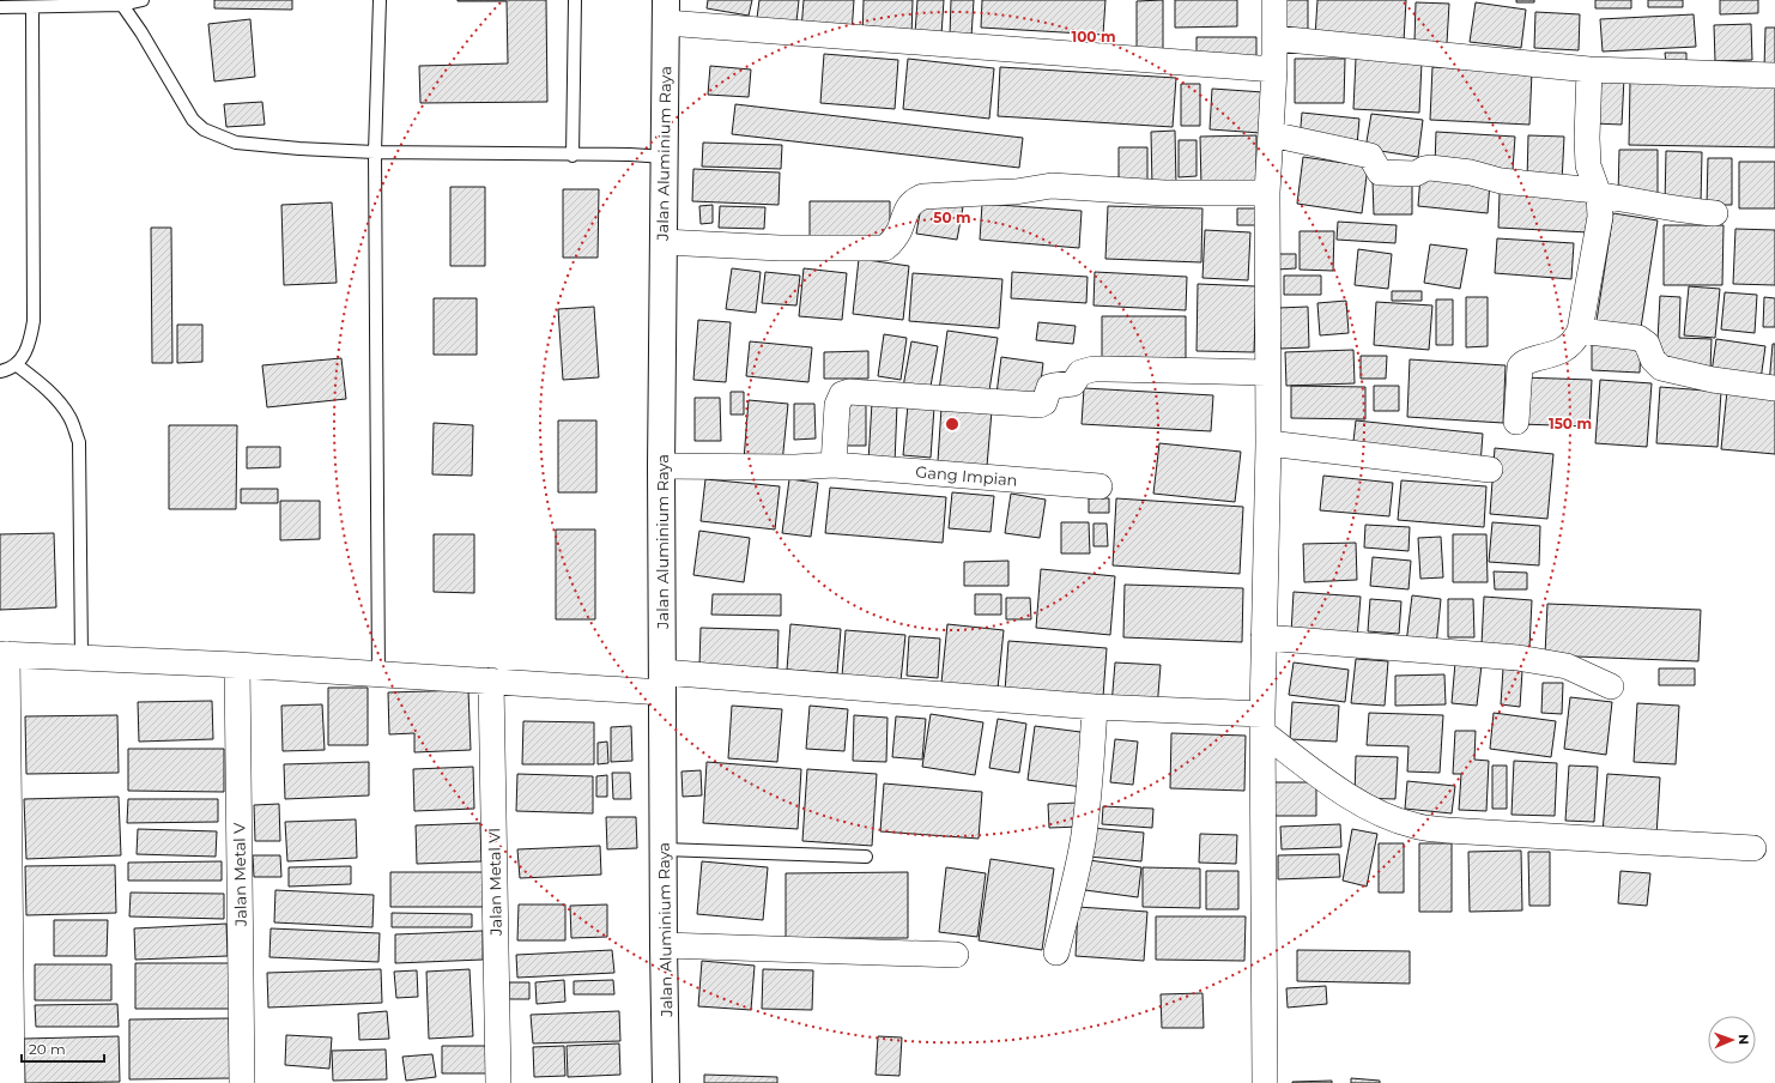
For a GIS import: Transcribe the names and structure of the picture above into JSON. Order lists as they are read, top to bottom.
{
  "streets": {
    "street": [
      "Jalan Aluminium Raya",
      "Gang Impian",
      "Jalan Metal V",
      "Jalan Metal VI"
    ]
  },
  "crossings": [
    ["Jalan Aluminium Raya", "Gang Impian"]
  ],
  "scale_bar": "20 m",
  "north": "right",
  "rings": ["100 m", "50 m", "150 m"]
}
